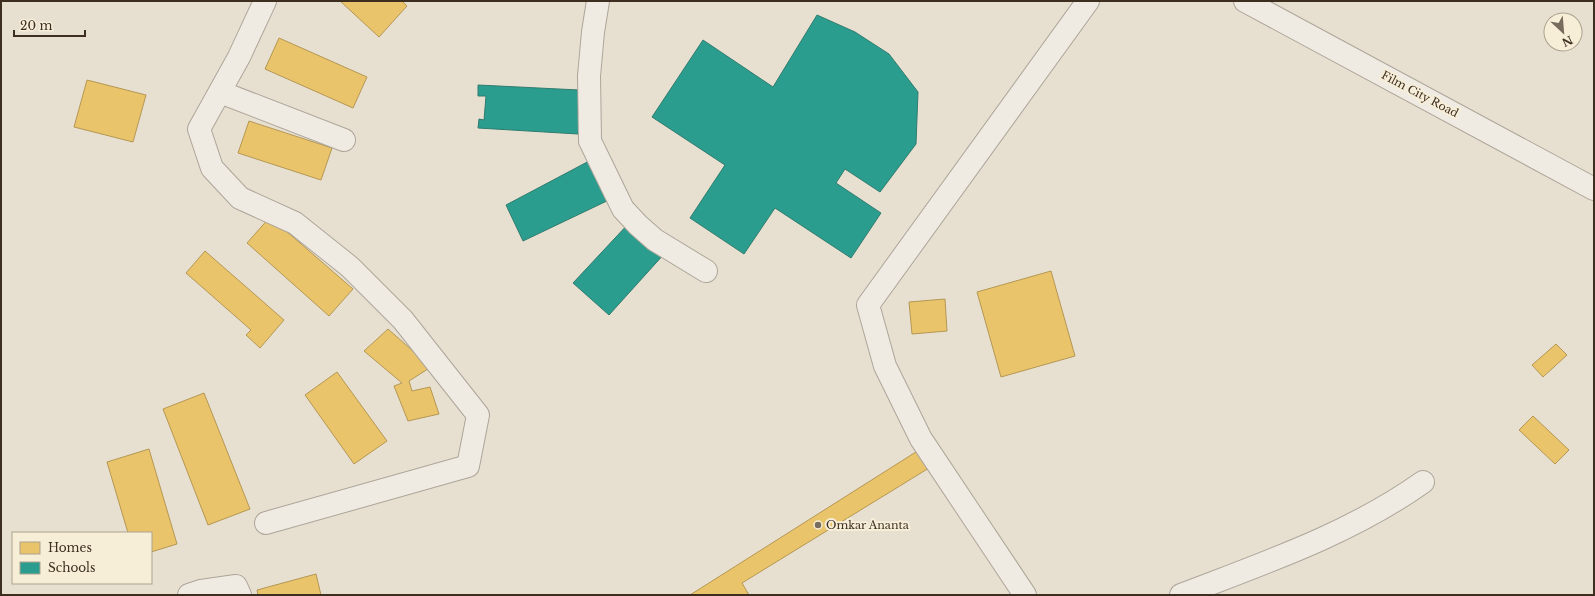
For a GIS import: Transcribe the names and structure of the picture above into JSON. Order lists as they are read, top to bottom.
{
  "streets": {
    "street": ["Film City Road"]
  },
  "places": ["Omkar Ananta"],
  "legend": ["Homes", "Schools"],
  "scale_bar": "20 m",
  "north": "bottom right"
}
